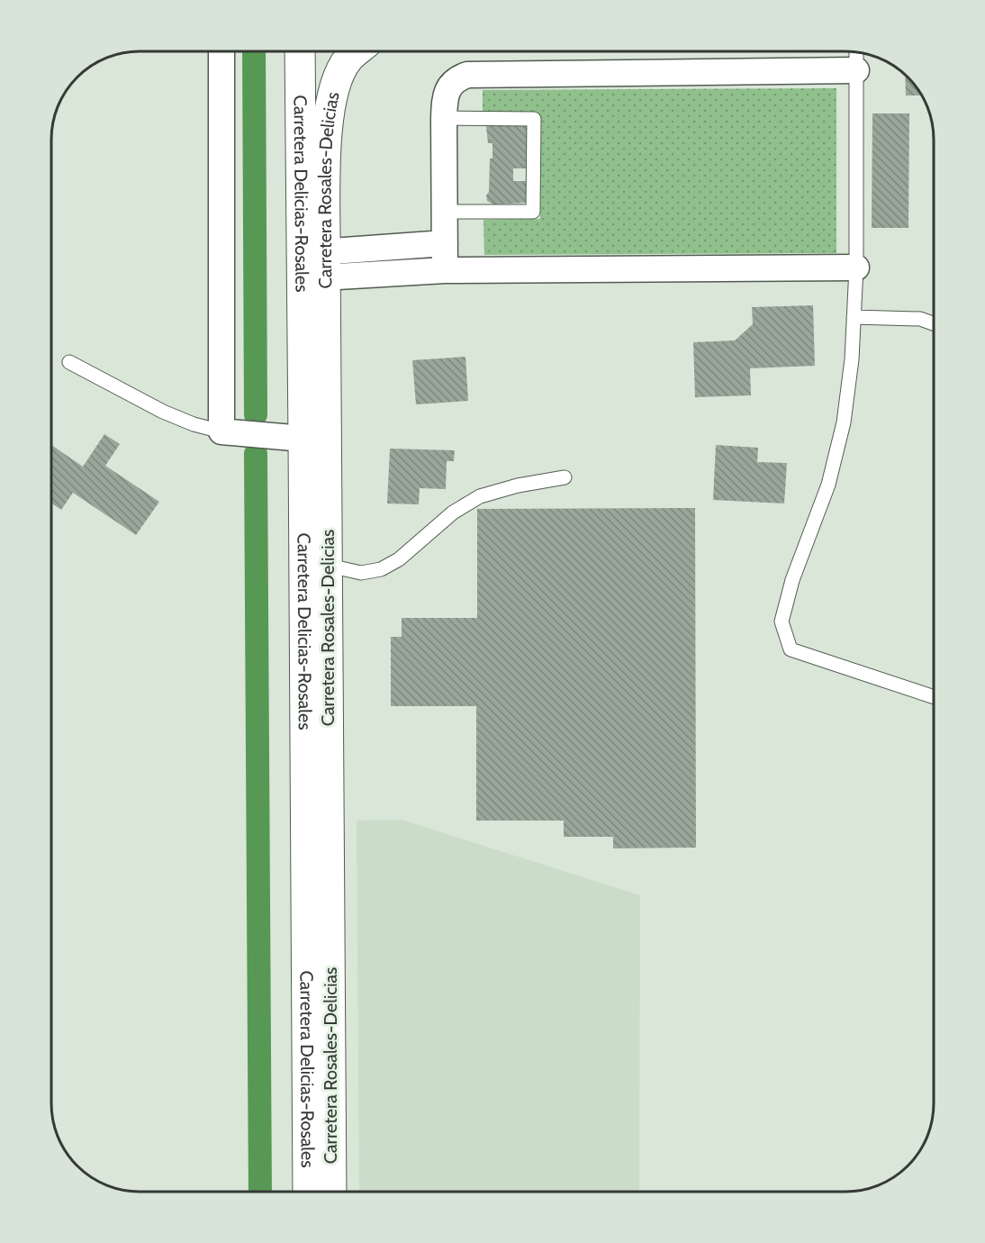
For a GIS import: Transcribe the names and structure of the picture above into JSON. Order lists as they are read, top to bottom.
{
  "streets": {
    "main road": ["Carretera Rosales-Delicias", "Carretera Delicias-Rosales"]
  },
  "crossings": [
    ["Carretera Rosales-Delicias", "Carretera Delicias-Rosales"]
  ]
}
